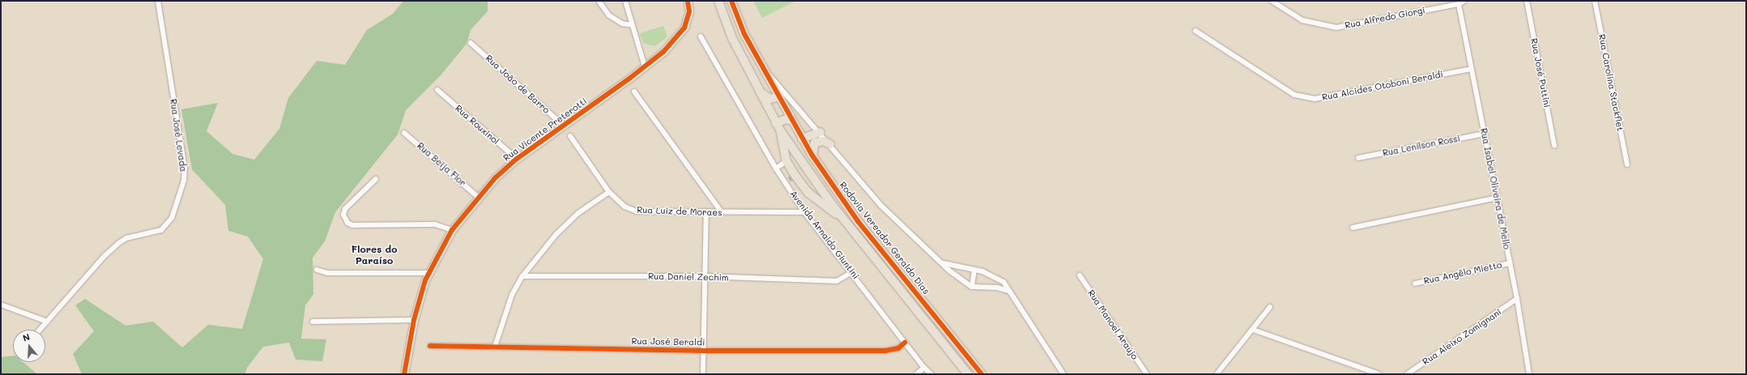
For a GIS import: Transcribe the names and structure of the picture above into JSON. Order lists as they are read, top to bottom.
{
  "streets": {
    "main road": ["Rodovia Vereador Geraldo Dias"],
    "street": [
      "Rua Alfredo Giorgi",
      "Rua José Puttini",
      "Rua Carolina Stackflet",
      "Rua João de Barro",
      "Rua Alcides Otoboni Beraldi",
      "Rua Rouxinol",
      "Rua Vicente Preterotti",
      "Rua José Levada",
      "Rua Lenilson Rossi",
      "Rua Beija Flor",
      "Rua Isabel Oliveira de Mello",
      "Rua Luiz de Moraes",
      "Avenida Arnaldo Giuntini",
      "Rua Angêlo Mietto",
      "Rua Daniel Zechim",
      "Rua Manoel Araújo",
      "Rua Aleixo Zomignani",
      "Rua José Beraldi"
    ]
  },
  "crossings": [
    ["Rua Alfredo Giorgi", "Rua Isabel Oliveira de Mello"],
    ["Rua João de Barro", "Rua Vicente Preterotti"],
    ["Rua Alcides Otoboni Beraldi", "Rua Isabel Oliveira de Mello"],
    ["Rua Rouxinol", "Rua Vicente Preterotti"],
    ["Rua Vicente Preterotti", "Rua Beija Flor"],
    ["Rua Lenilson Rossi", "Rua Isabel Oliveira de Mello"],
    ["Rua Isabel Oliveira de Mello", "Rua Angêlo Mietto"],
    ["Rua Isabel Oliveira de Mello", "Rua Aleixo Zomignani"],
    ["Rua Luiz de Moraes", "Avenida Arnaldo Giuntini"],
    ["Avenida Arnaldo Giuntini", "Rua Daniel Zechim"],
    ["Avenida Arnaldo Giuntini", "Rua José Beraldi"]
  ],
  "districts": ["Flores do Paraíso"],
  "north": "top"
}
